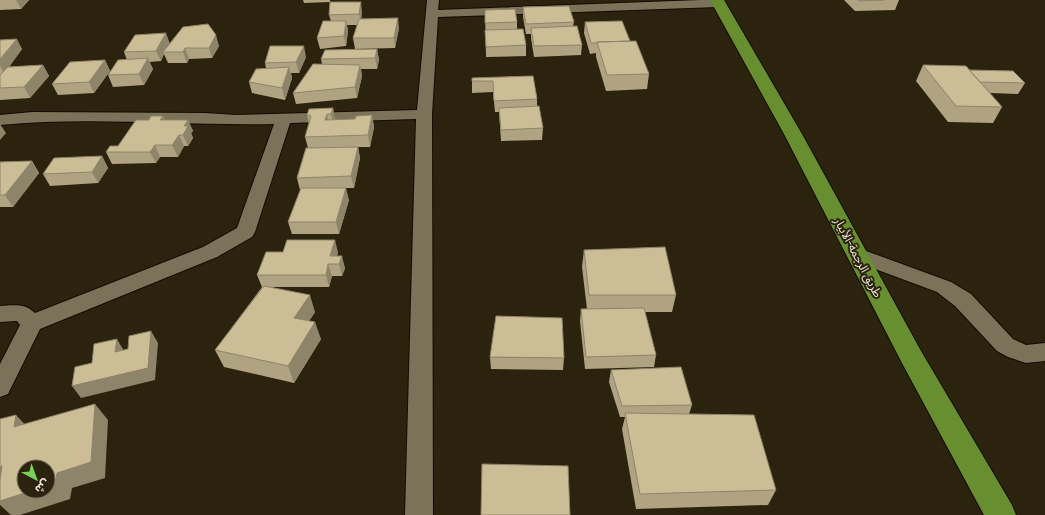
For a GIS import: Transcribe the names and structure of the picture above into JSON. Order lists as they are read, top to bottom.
{
  "streets": {
    "highway": ["طريق الرجمة-الأبيار"]
  },
  "north": "bottom right"
}
